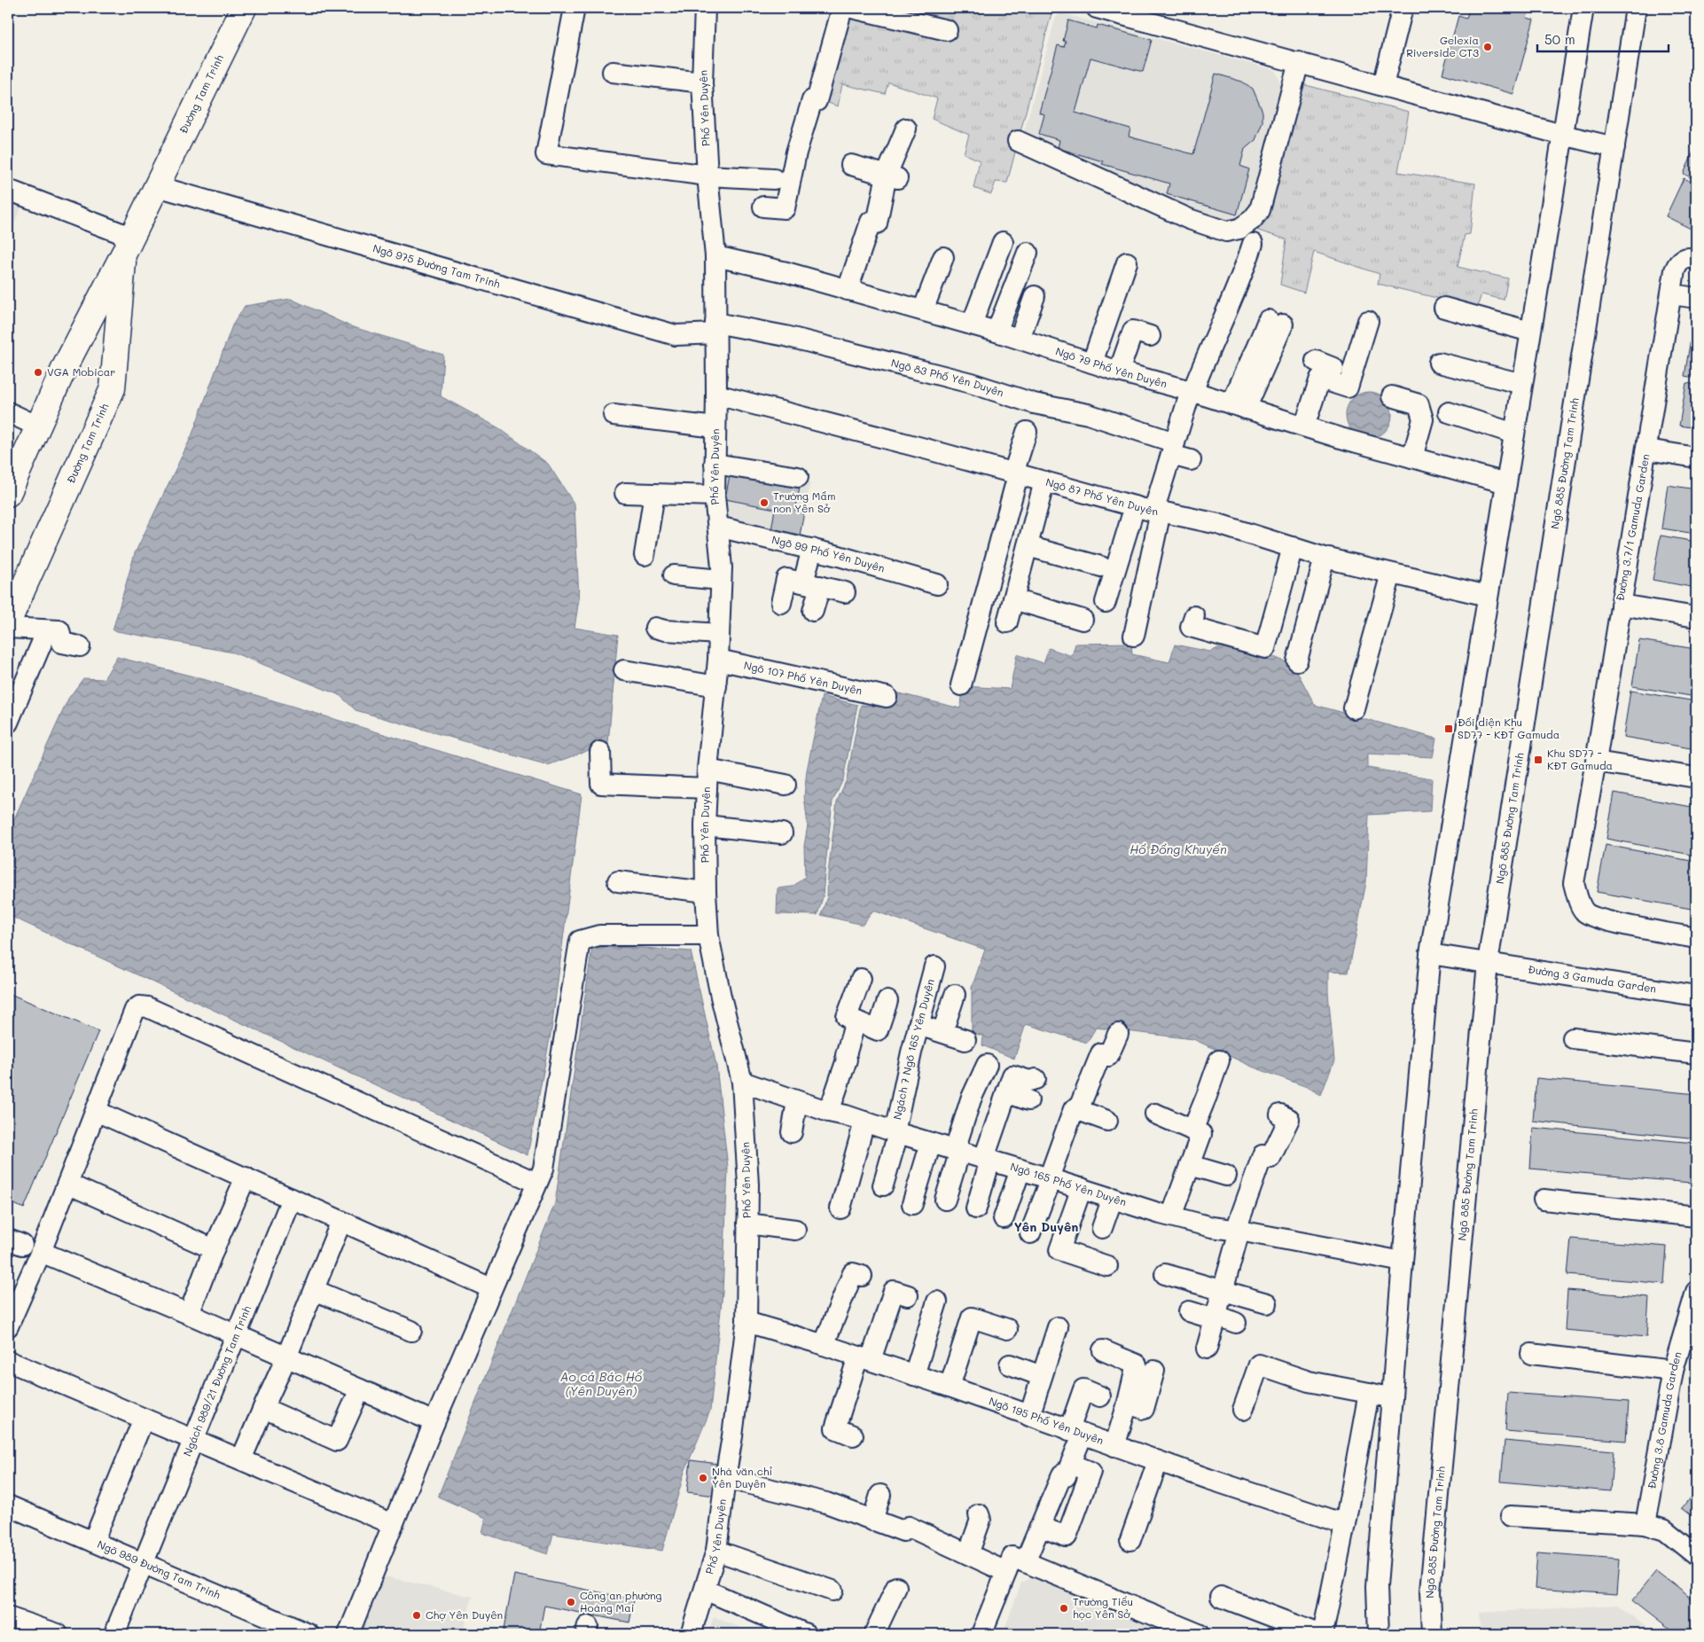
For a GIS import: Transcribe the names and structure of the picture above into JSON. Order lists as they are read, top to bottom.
{
  "streets": {
    "main road": ["Đường Tam Trinh"],
    "street": [
      "Phố Yên Duyên",
      "Ngõ 975 Đường Tam Trinh",
      "Ngõ 79 Phố Yên Duyên",
      "Ngõ 83 Phố Yên Duyên",
      "Ngõ 885 Đường Tam Trinh",
      "Ngõ 87 Phố Yên Duyên",
      "Đường 3.7/1 Gamuda Garden",
      "Ngõ 99 Phố Yên Duyên",
      "Ngõ 107 Phố Yên Duyên",
      "Đường 3 Gamuda Garden",
      "Ngách 7 Ngõ 165 Yên Duyên",
      "Ngõ 165 Phố Yên Duyên",
      "Ngách 989/21 Đường Tam Trinh",
      "Đường 3.8 Gamuda Garden",
      "Ngõ 195 Phố Yên Duyên",
      "Ngõ 989 Đường Tam Trinh"
    ]
  },
  "crossings": [
    ["Đường Tam Trinh", "Ngõ 975 Đường Tam Trinh"],
    ["Phố Yên Duyên", "Ngõ 975 Đường Tam Trinh"],
    ["Phố Yên Duyên", "Ngõ 79 Phố Yên Duyên"],
    ["Phố Yên Duyên", "Ngõ 83 Phố Yên Duyên"],
    ["Phố Yên Duyên", "Ngõ 87 Phố Yên Duyên"],
    ["Phố Yên Duyên", "Ngõ 99 Phố Yên Duyên"],
    ["Phố Yên Duyên", "Ngõ 107 Phố Yên Duyên"],
    ["Phố Yên Duyên", "Ngõ 165 Phố Yên Duyên"],
    ["Phố Yên Duyên", "Ngõ 195 Phố Yên Duyên"],
    ["Ngõ 975 Đường Tam Trinh", "Ngõ 83 Phố Yên Duyên"],
    ["Ngõ 885 Đường Tam Trinh", "Đường 3 Gamuda Garden"],
    ["Ngách 7 Ngõ 165 Yên Duyên", "Ngõ 165 Phố Yên Duyên"],
    ["Ngách 989/21 Đường Tam Trinh", "Ngõ 989 Đường Tam Trinh"]
  ],
  "districts": ["Yên Duyên"],
  "water": ["Hồ Đồng Khuyến", "Ao cá Bác Hồ (Yên Duyên)"],
  "places": {
    "other": [
      "Gelexia Riverside CT3",
      "VGA Mobicar",
      "Trường Mầm non Yên Sở",
      "Nhà văn chỉ Yên Duyên",
      "Công an phường Hoàng Mai",
      "Trường Tiểu học Yên Sở",
      "Chợ Yên Duyên"
    ],
    "transit": ["Đối diện Khu SD77 - KĐT Gamuda", "Khu SD77 - KĐT Gamuda"]
  },
  "scale_bar": "50 m"
}
